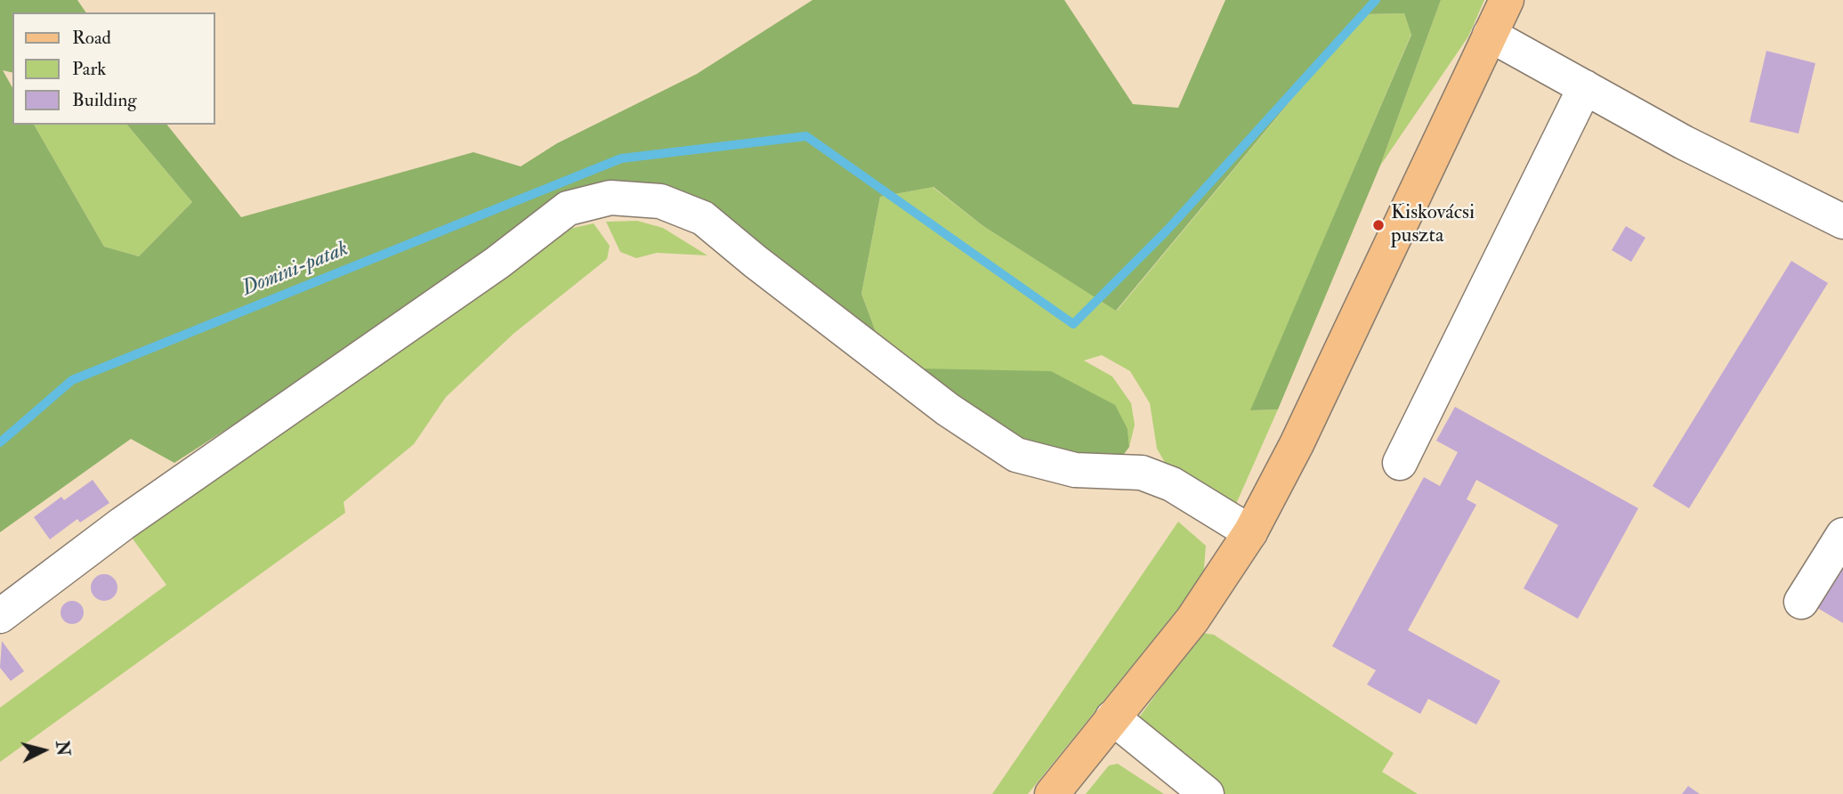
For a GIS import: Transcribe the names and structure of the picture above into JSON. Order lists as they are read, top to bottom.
{
  "water": ["Domini-patak"],
  "places": ["Kiskovácsi puszta"],
  "legend": ["Road", "Park", "Building"],
  "north": "right"
}
